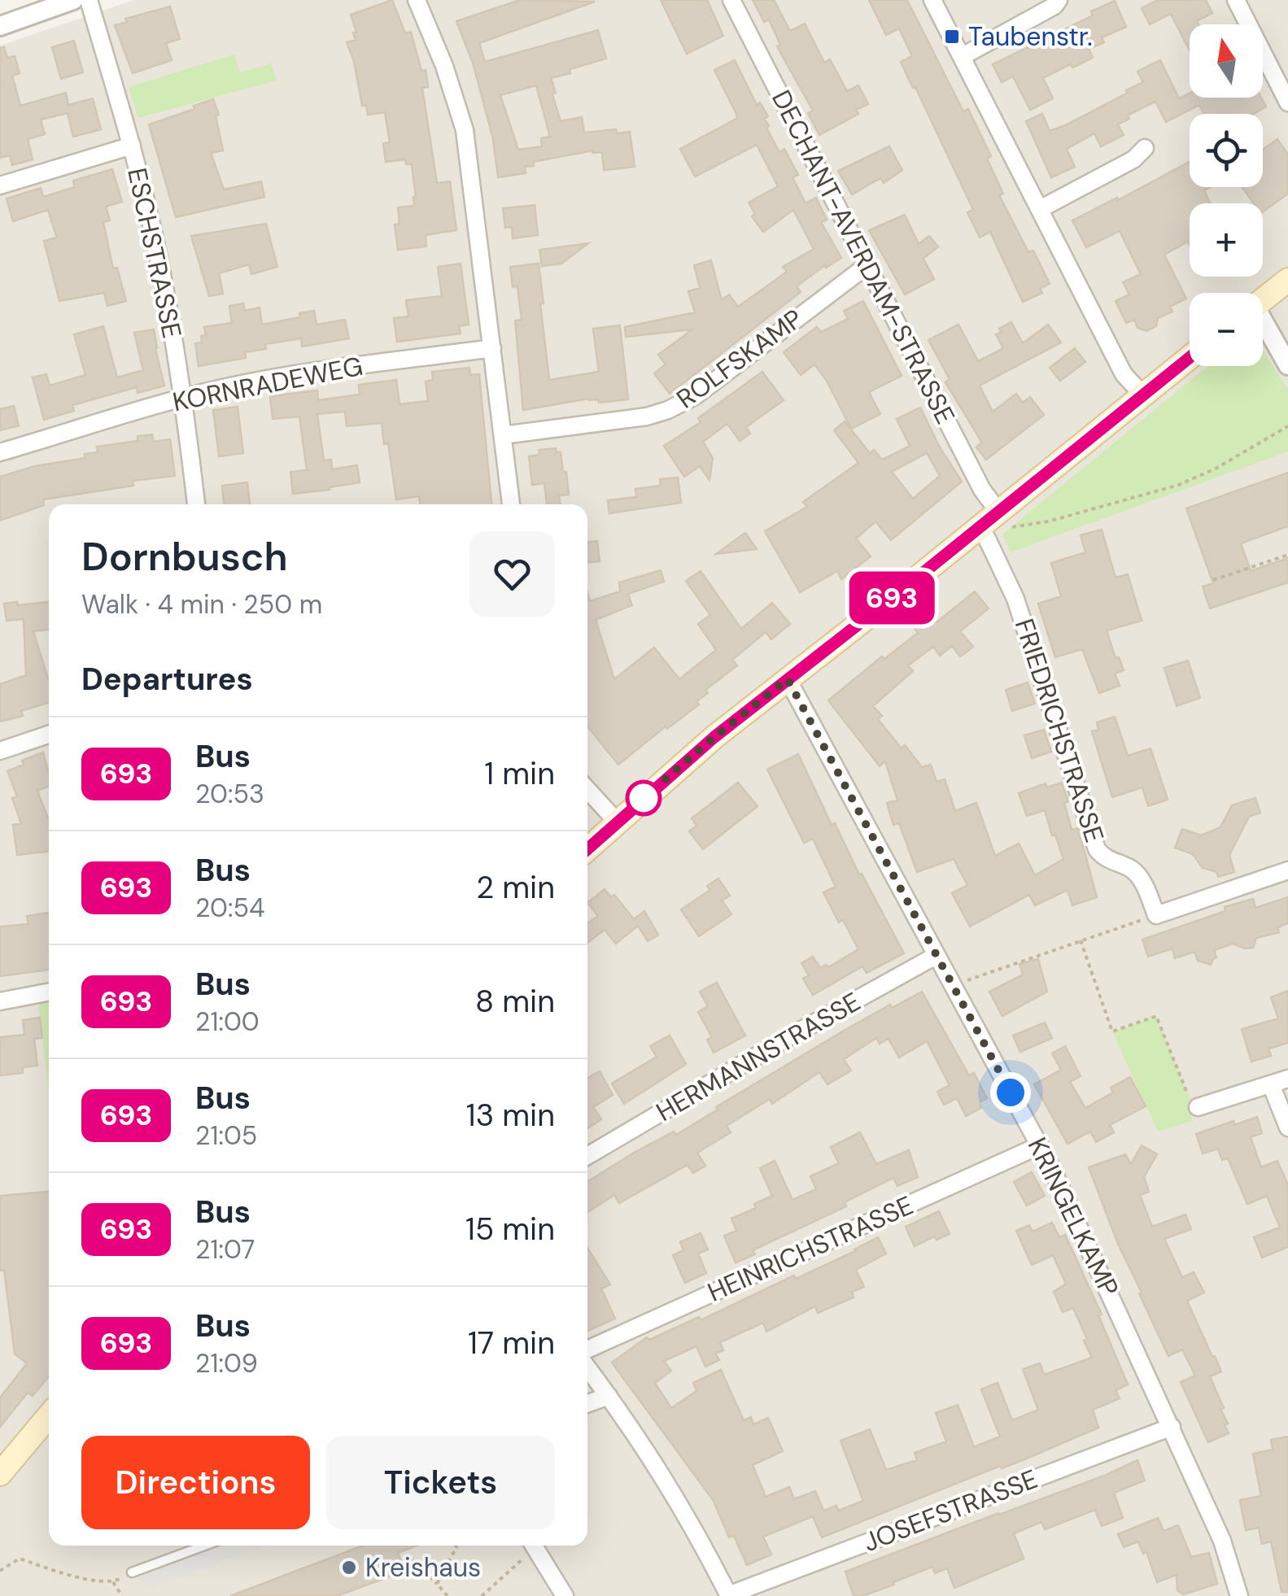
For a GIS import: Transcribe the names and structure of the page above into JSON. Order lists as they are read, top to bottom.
{
  "streets": {
    "street": [
      "ESCHSTRASSE",
      "DECHANT-AVERDAM-STRASSE",
      "ROLFSKAMP",
      "KORNRADEWEG",
      "FRIEDRICHSTRASSE",
      "HERMANNSTRASSE",
      "KRINGELKAMP",
      "HEINRICHSTRASSE",
      "JOSEFSTRASSE"
    ]
  },
  "crossings": [
    ["ESCHSTRASSE", "KORNRADEWEG"],
    ["DECHANT-AVERDAM-STRASSE", "ROLFSKAMP"],
    ["HERMANNSTRASSE", "KRINGELKAMP"],
    ["KRINGELKAMP", "HEINRICHSTRASSE"],
    ["KRINGELKAMP", "JOSEFSTRASSE"]
  ],
  "places": {
    "transit": ["Taubenstr."],
    "other": ["Kreishaus"]
  },
  "lines": ["bus line 693"],
  "north": "top",
  "page": {
    "on_map": "693",
    "map_buttons": ["+", "−"],
    "heading": [
      ["Dornbusch", "Walk · 4 min · 250 m"],
      "Departures"
    ],
    "list": [
      {
        "mark": "693",
        "name": "Bus",
        "note": "20:53",
        "value": "1 min"
      },
      {
        "mark": "693",
        "name": "Bus",
        "note": "20:54",
        "value": "2 min"
      },
      {
        "mark": "693",
        "name": "Bus",
        "note": "21:00",
        "value": "8 min"
      },
      {
        "mark": "693",
        "name": "Bus",
        "note": "21:05",
        "value": "13 min"
      },
      {
        "mark": "693",
        "name": "Bus",
        "note": "21:07",
        "value": "15 min"
      },
      {
        "mark": "693",
        "name": "Bus",
        "note": "21:09",
        "value": "17 min"
      }
    ],
    "buttons": ["Directions", "Tickets"]
  }
}
